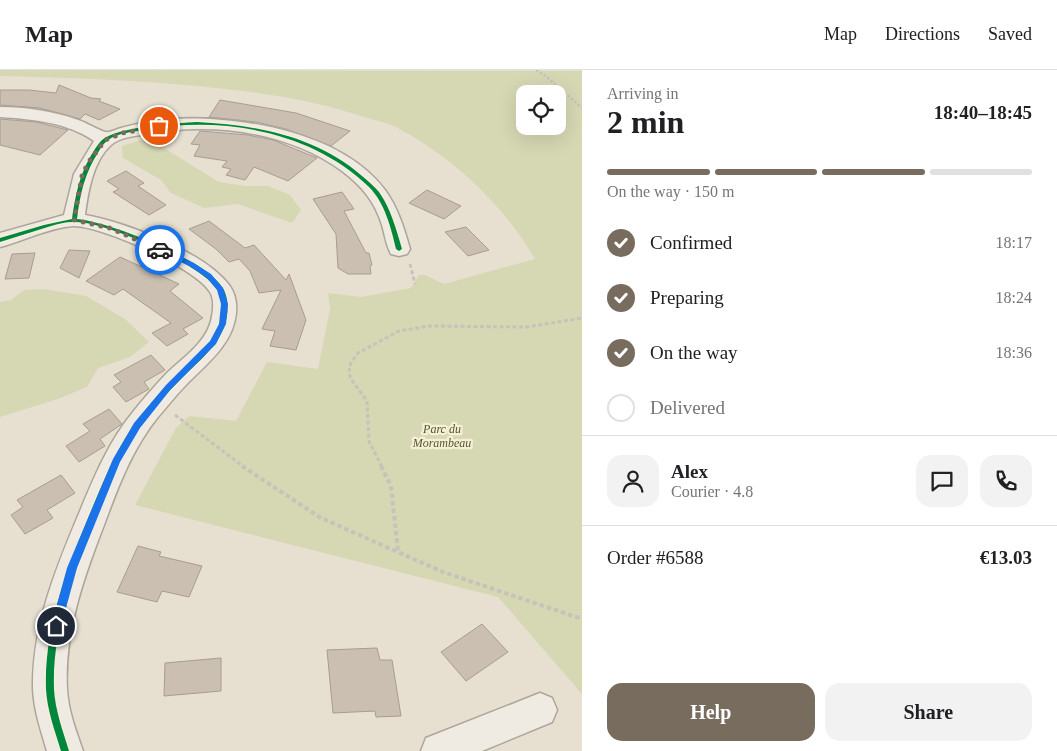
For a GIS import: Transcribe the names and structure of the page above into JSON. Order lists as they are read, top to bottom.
{
  "parks": ["Parc du Morambeau"],
  "page": {
    "header": "Map",
    "nav": ["Map", "Directions", "Saved"],
    "heading": ["2 min", "Arriving in", "18:40–18:45"],
    "panel": [
      "Alex",
      "Courier · 4.8",
      "Order #6588",
      "€13.03"
    ],
    "bar": "On the way · 150 m",
    "list": [
      ["Confirmed", "18:17"],
      ["Preparing", "18:24"],
      ["On the way", "18:36"],
      "Delivered"
    ],
    "buttons": ["Help", "Share"]
  }
}
